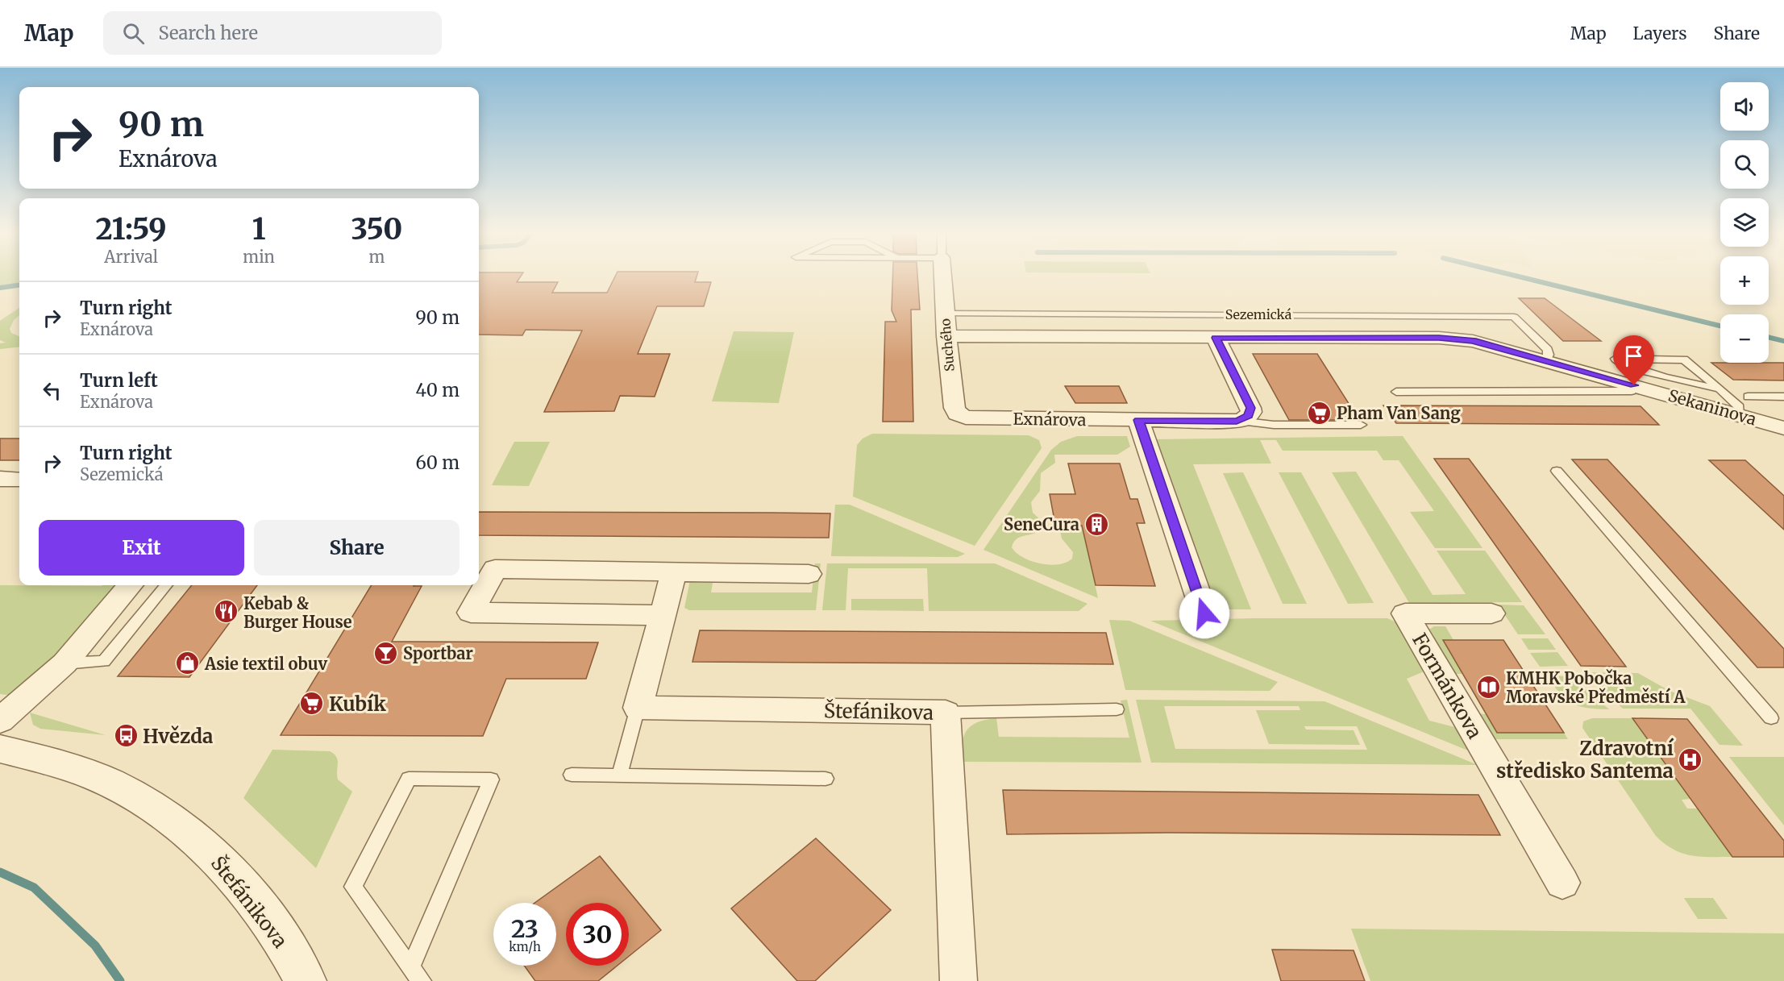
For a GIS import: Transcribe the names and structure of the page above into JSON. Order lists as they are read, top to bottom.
{
  "streets": {
    "street": [
      "Sezemická",
      "Suchého",
      "Sekaninova",
      "Exnárova",
      "Formánkova",
      "Štefánikova"
    ]
  },
  "crossings": [
    ["Sezemická", "Suchého"],
    ["Sezemická", "Sekaninova"],
    ["Suchého", "Exnárova"]
  ],
  "places": {
    "supermarket": ["Pham Van Sang", "Kubík"],
    "building": ["SeneCura"],
    "restaurant": ["Kebab & Burger House"],
    "bar": ["Sportbar"],
    "shop": ["Asie textil obuv"],
    "library": ["KMHK Pobočka Moravské Předměstí A"],
    "bus stop": ["Hvězda"],
    "hospital": ["Zdravotní středisko Santema"]
  },
  "page": {
    "header": "Map",
    "search": "Search here",
    "nav": ["Map", "Layers", "Share"],
    "map_buttons": ["+", "−"],
    "turn": ["90 m", "Exnárova"],
    "eta": [
      "21:59",
      "Arrival",
      "1",
      "min",
      "350",
      "m"
    ],
    "list": [
      {
        "name": "Turn right",
        "note": "Exnárova",
        "value": "90 m"
      },
      {
        "name": "Turn left",
        "note": "Exnárova",
        "value": "40 m"
      },
      {
        "name": "Turn right",
        "note": "Sezemická",
        "value": "60 m"
      }
    ],
    "buttons": ["Exit", "Share"],
    "speed": "23 km/h",
    "limit": "30"
  }
}
